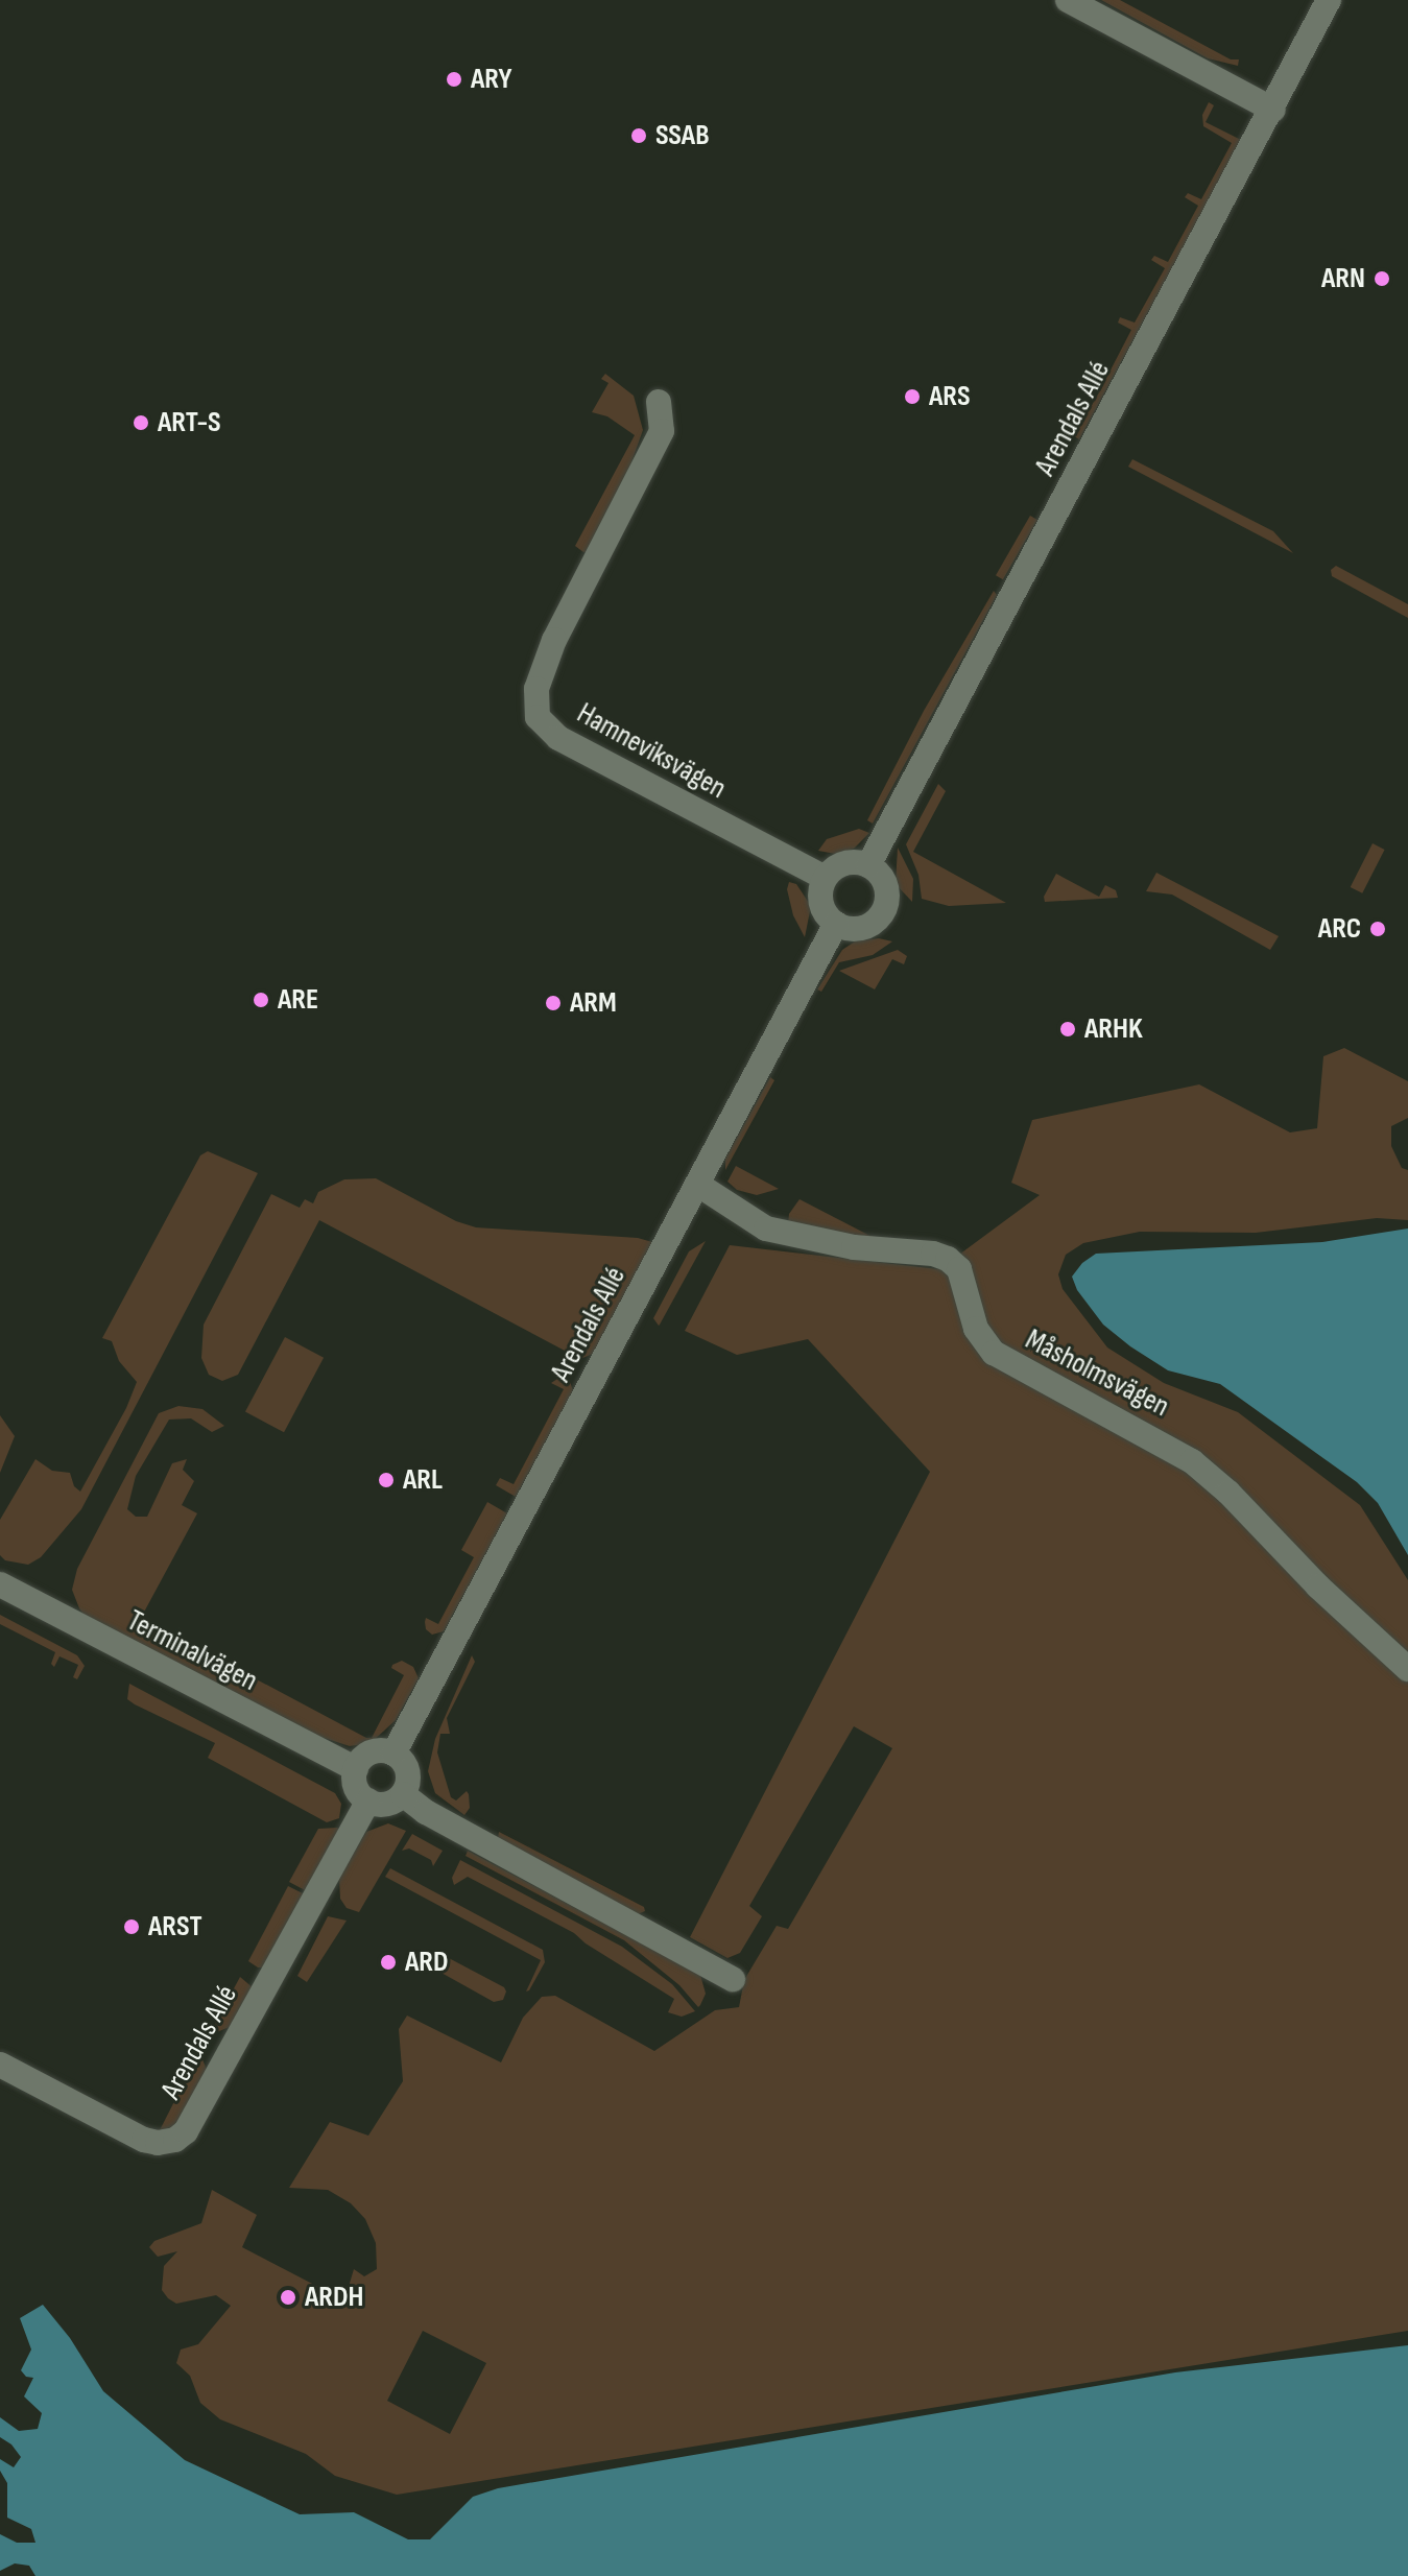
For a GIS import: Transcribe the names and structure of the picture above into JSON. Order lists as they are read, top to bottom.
{
  "streets": {
    "street": [
      "Arendals Allé",
      "Hamneviksvägen",
      "Måsholmsvägen",
      "Terminalvägen"
    ]
  },
  "crossings": [
    ["Arendals Allé", "Hamneviksvägen"],
    ["Arendals Allé", "Måsholmsvägen"],
    ["Arendals Allé", "Terminalvägen"]
  ],
  "places": [
    "ARY",
    "SSAB",
    "ARN",
    "ARS",
    "ART-S",
    "ARC",
    "ARE",
    "ARM",
    "ARHK",
    "ARL",
    "ARST",
    "ARD",
    "ARDH"
  ]
}
